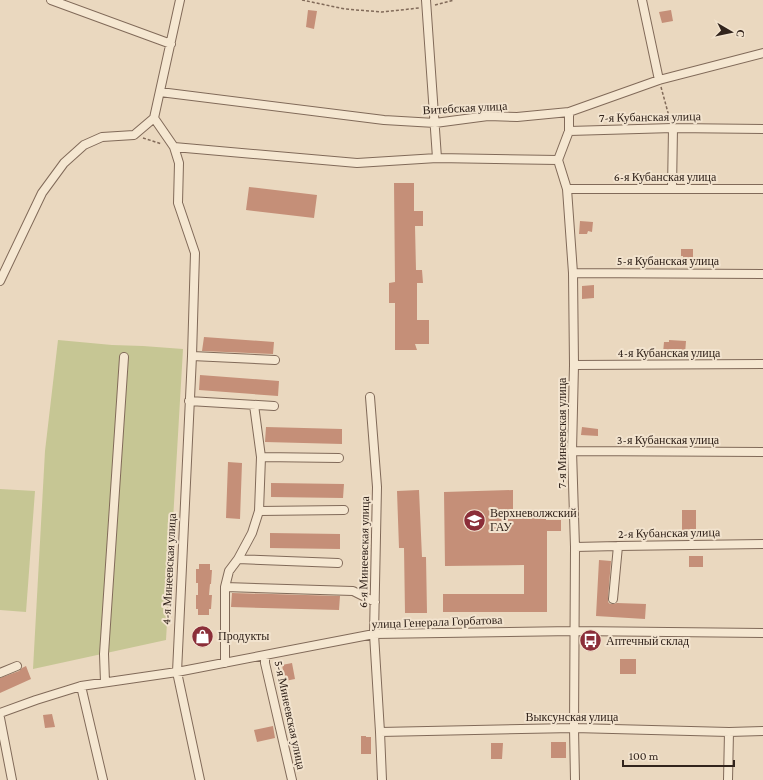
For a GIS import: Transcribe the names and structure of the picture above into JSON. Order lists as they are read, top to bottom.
{
  "streets": {
    "street": [
      "Витебская улица",
      "7-я Кубанская улица",
      "6-я Кубанская улица",
      "5-я Кубанская улица",
      "4-я Кубанская улица",
      "7-я Минеевская улица",
      "3-я Кубанская улица",
      "2-я Кубанская улица",
      "6-я Минеевская улица",
      "4-я Минеевская улица",
      "улица Генерала Горбатова",
      "5-я Минеевская улица",
      "Выксунская улица"
    ]
  },
  "crossings": [
    ["6-я Кубанская улица", "7-я Минеевская улица"],
    ["5-я Кубанская улица", "7-я Минеевская улица"],
    ["4-я Кубанская улица", "7-я Минеевская улица"],
    ["7-я Минеевская улица", "3-я Кубанская улица"],
    ["7-я Минеевская улица", "2-я Кубанская улица"],
    ["7-я Минеевская улица", "улица Генерала Горбатова"],
    ["7-я Минеевская улица", "Выксунская улица"],
    ["6-я Минеевская улица", "улица Генерала Горбатова"],
    ["6-я Минеевская улица", "Выксунская улица"],
    ["4-я Минеевская улица", "улица Генерала Горбатова"],
    ["улица Генерала Горбатова", "5-я Минеевская улица"]
  ],
  "places": {
    "school or university": ["Верхневолжский ГАУ"],
    "shop": ["Продукты"],
    "bus stop": ["Аптечный склад"]
  },
  "scale_bar": "100 m",
  "north": "right"
}
